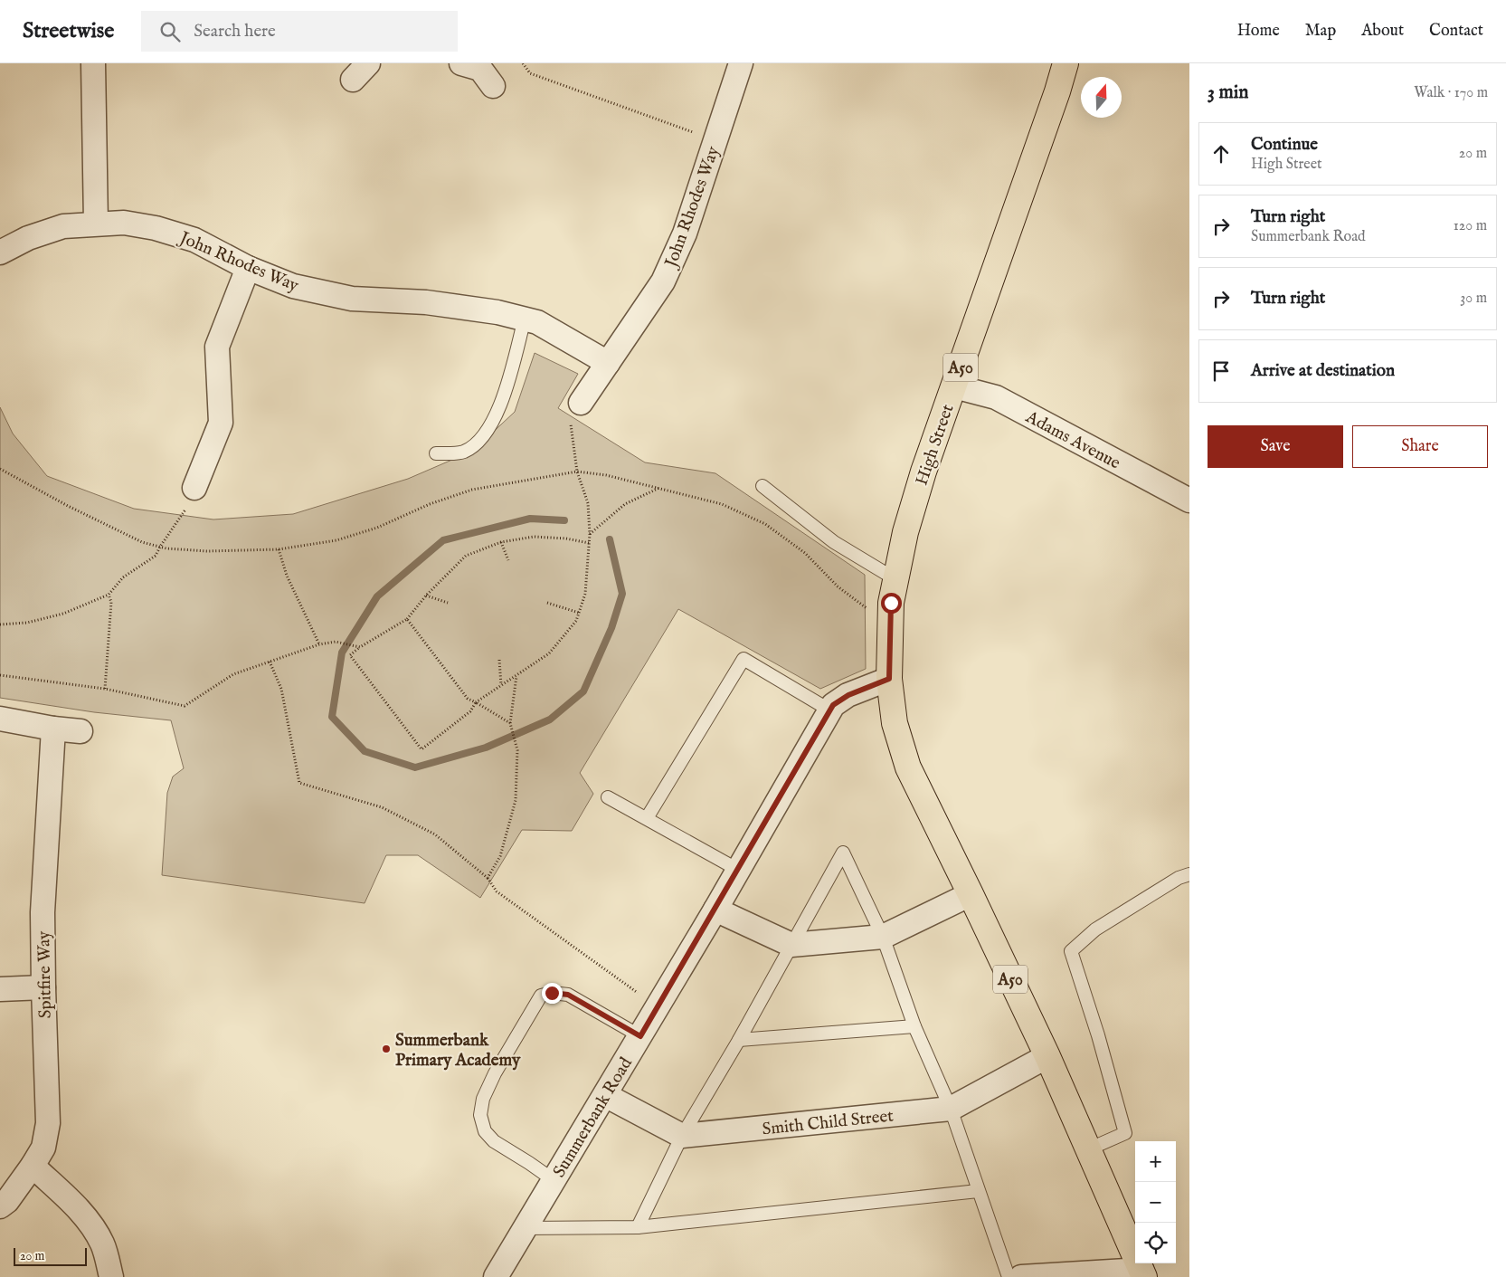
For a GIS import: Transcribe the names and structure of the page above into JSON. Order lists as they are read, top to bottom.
{
  "streets": {
    "main road": ["A50", "High Street"],
    "street": [
      "John Rhodes Way",
      "Adams Avenue",
      "Spitfire Way",
      "Summerbank Road",
      "Smith Child Street"
    ]
  },
  "crossings": [
    ["A50", "High Street"],
    ["A50", "Summerbank Road"],
    ["A50", "Smith Child Street"],
    ["Adams Avenue", "High Street"],
    ["High Street", "Summerbank Road"]
  ],
  "places": ["Summerbank Primary Academy"],
  "scale_bar": "20 m",
  "north": "top",
  "page": {
    "header": "Streetwise",
    "search": "Search here",
    "nav": [
      "Home",
      "Map",
      "About",
      "Contact"
    ],
    "heading": ["3 min", "Walk · 170 m"],
    "list": [
      ["Continue", "High Street", "20 m"],
      ["Turn right", "Summerbank Road", "120 m"],
      ["Turn right", "30 m"],
      "Arrive at destination"
    ],
    "buttons": ["Save", "Share"],
    "map_buttons": ["+", "−"],
    "scale": "20 m"
  }
}
